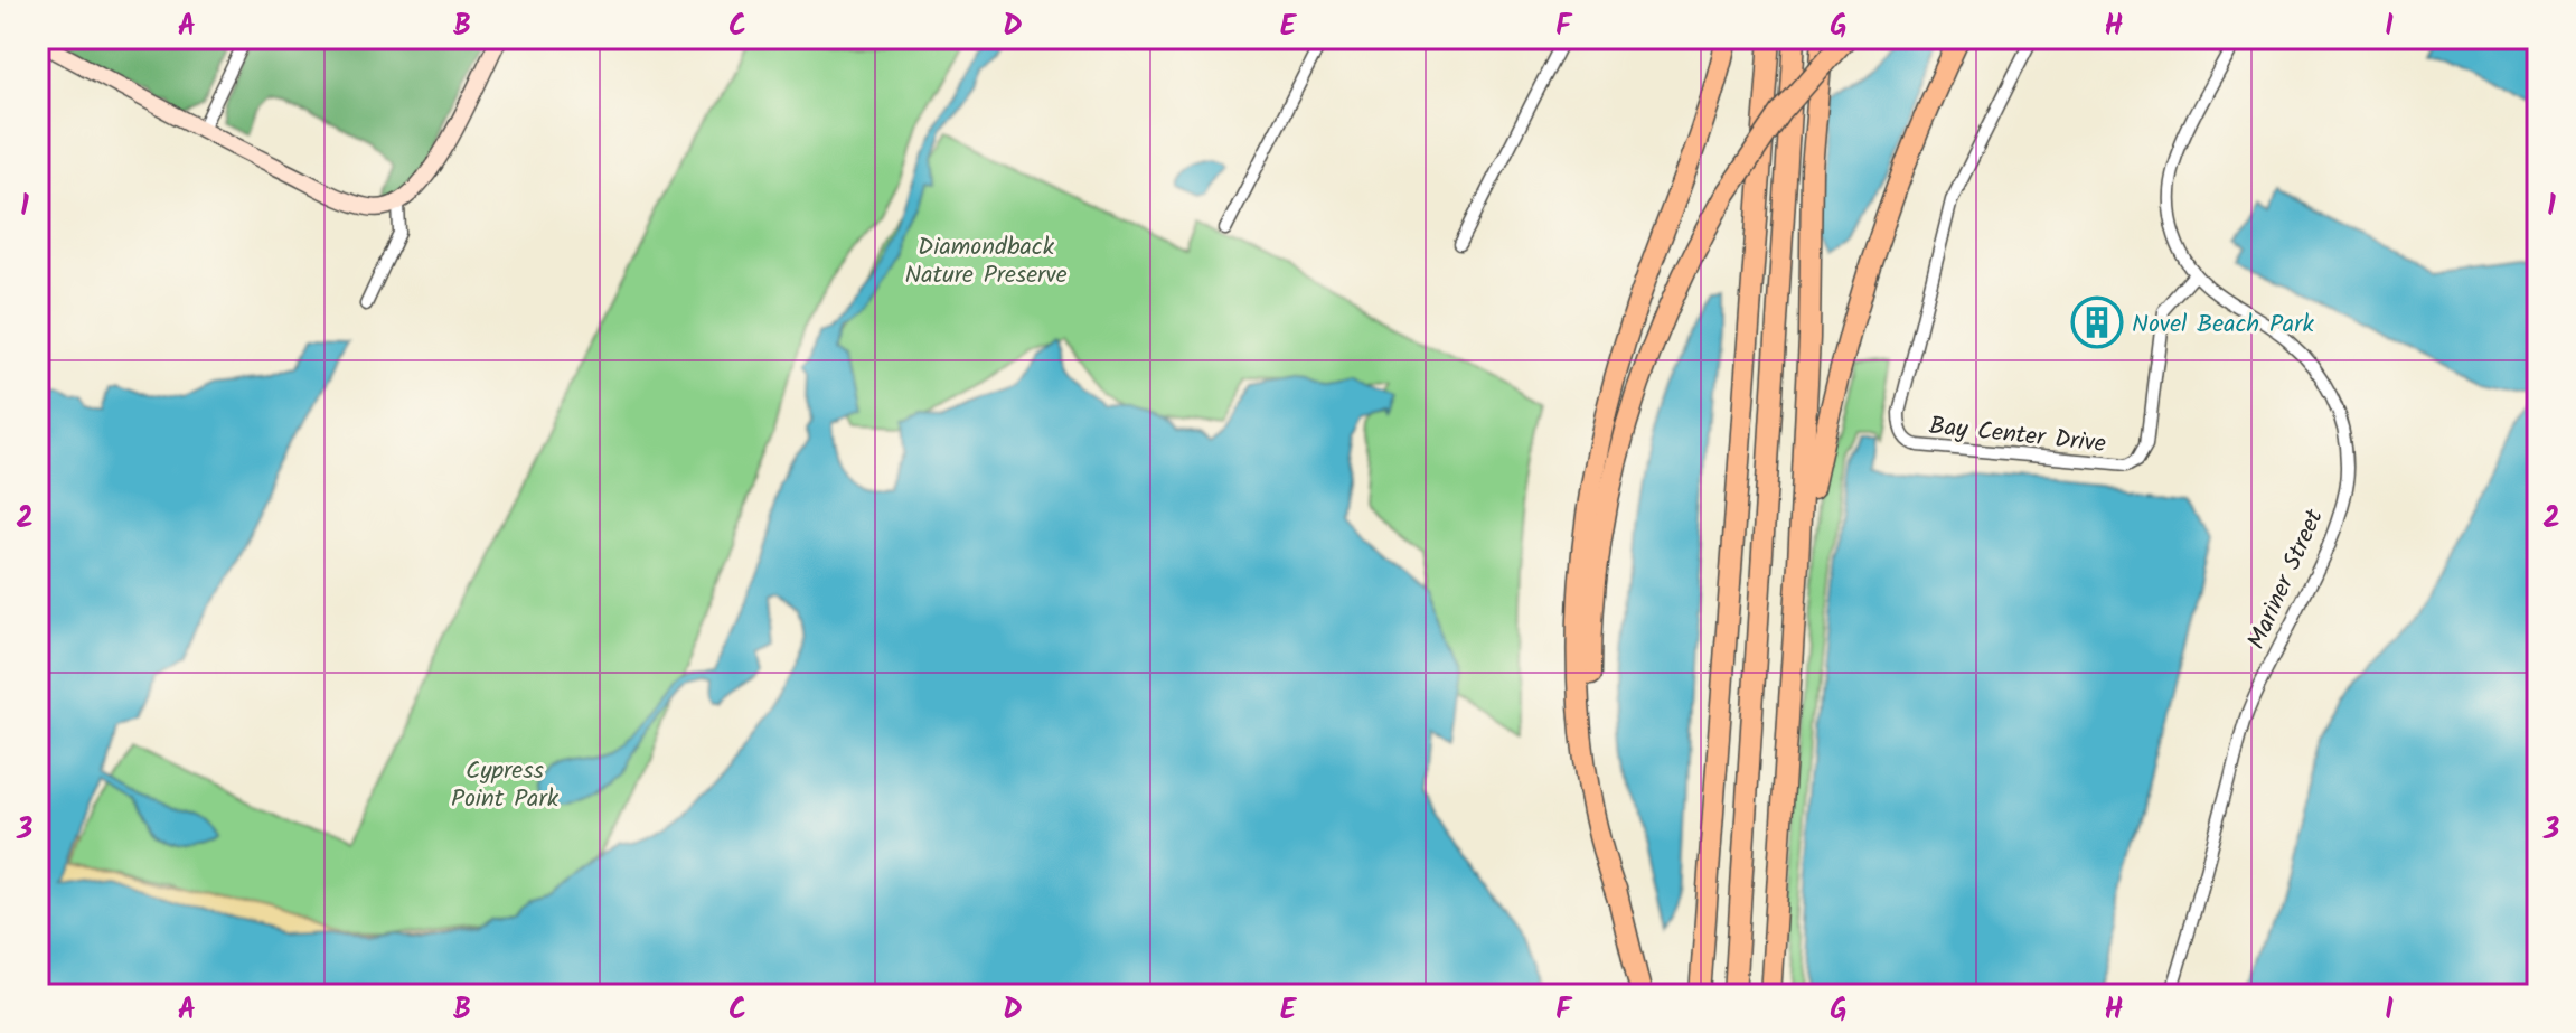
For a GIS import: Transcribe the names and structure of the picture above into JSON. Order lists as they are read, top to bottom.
{
  "streets": {
    "street": ["Bay Center Drive", "Mariner Street"]
  },
  "crossings": [
    ["Bay Center Drive", "Mariner Street"]
  ],
  "parks": ["Diamondback Nature Preserve", "Cypress Point Park"],
  "places": {
    "building": ["Novel Beach Park"]
  },
  "grid": {
    "columns": [
      "A",
      "B",
      "C",
      "D",
      "E",
      "F",
      "G",
      "H",
      "I"
    ],
    "rows": ["1", "2", "3"]
  }
}
